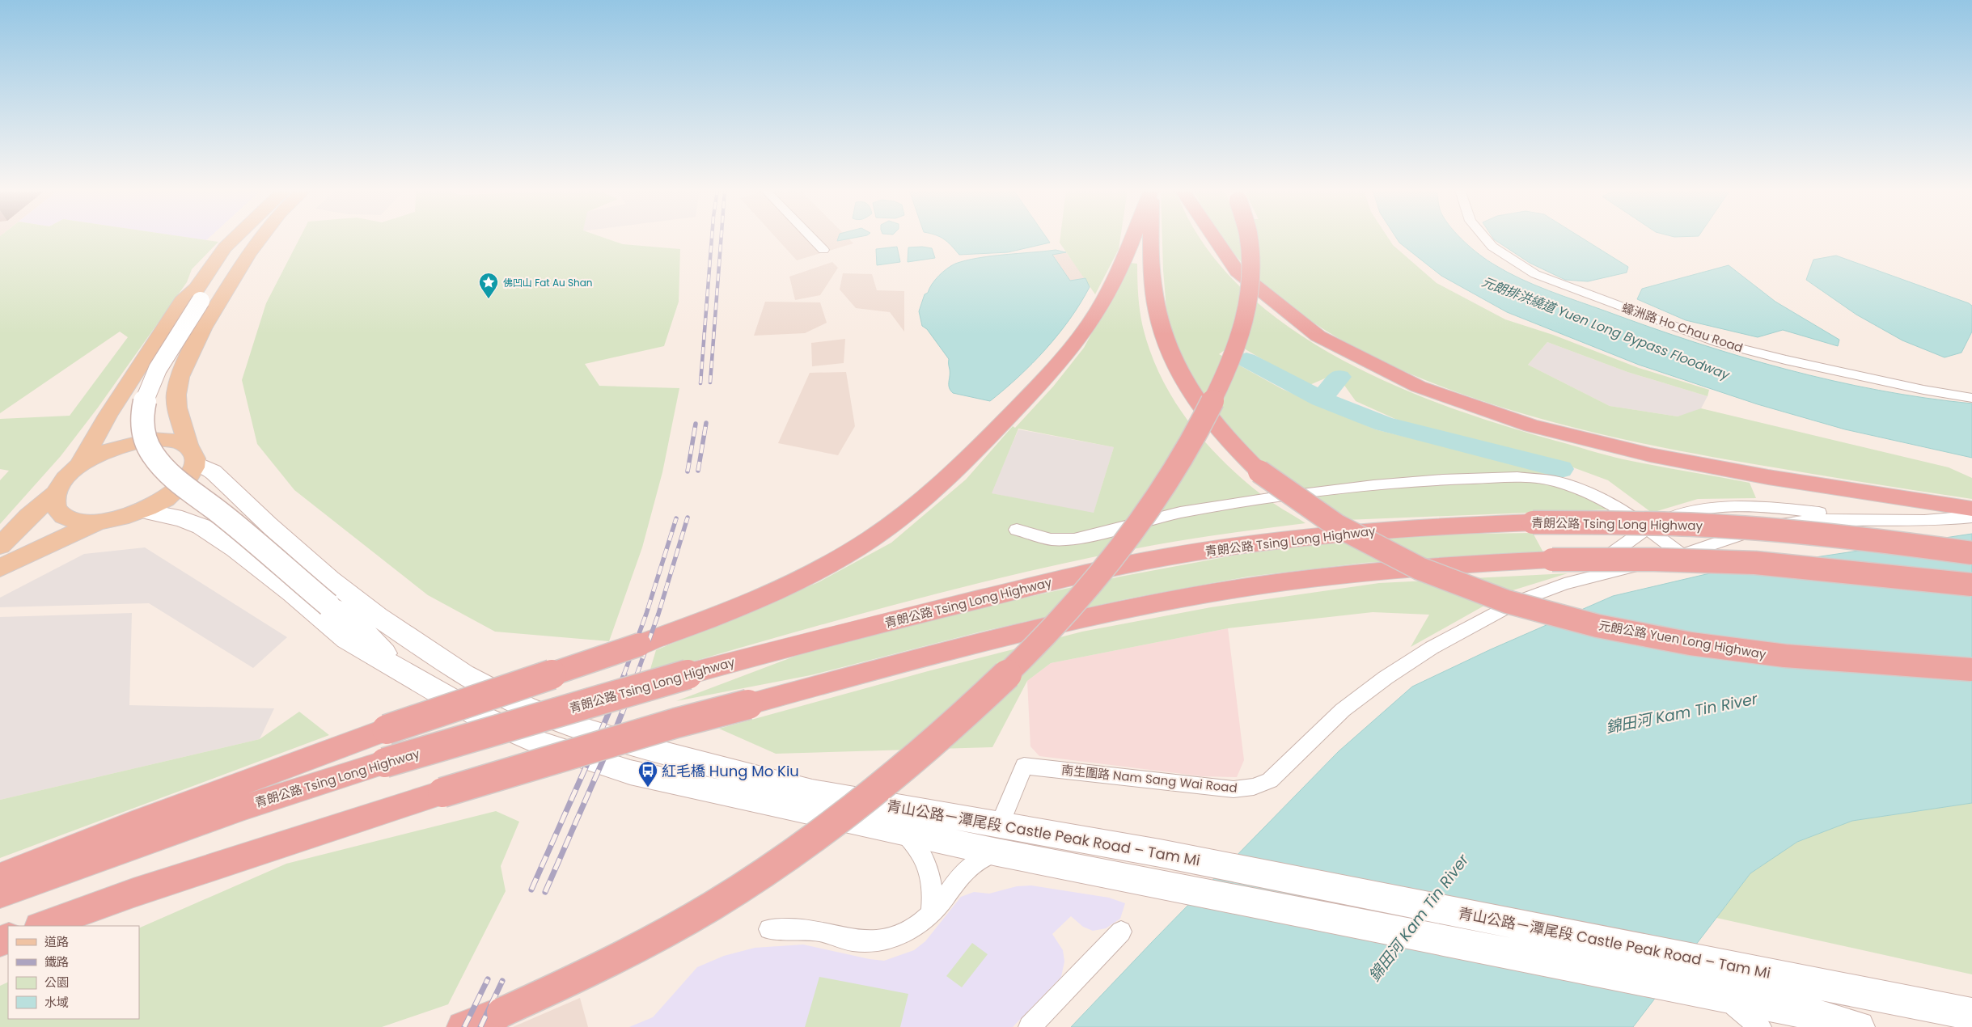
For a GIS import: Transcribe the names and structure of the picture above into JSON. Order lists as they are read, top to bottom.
{
  "streets": {
    "highway": ["青朗公路 Tsing Long Highway", "元朗公路 Yuen Long Highway"],
    "main road": ["青山公路－潭尾段 Castle Peak Road – Tam Mi"],
    "street": ["蠔洲路 Ho Chau Road", "南生圍路 Nam Sang Wai Road"]
  },
  "crossings": [
    ["南生圍路 Nam Sang Wai Road", "青山公路－潭尾段 Castle Peak Road – Tam Mi"]
  ],
  "water": ["元朗排洪繞道 Yuen Long Bypass Floodway", "錦田河 Kam Tin River"],
  "places": {
    "place": ["佛凹山 Fat Au Shan"],
    "bus stop": ["紅毛橋 Hung Mo Kiu"]
  },
  "legend": [
    "道路",
    "鐵路",
    "公園",
    "水域"
  ]
}
